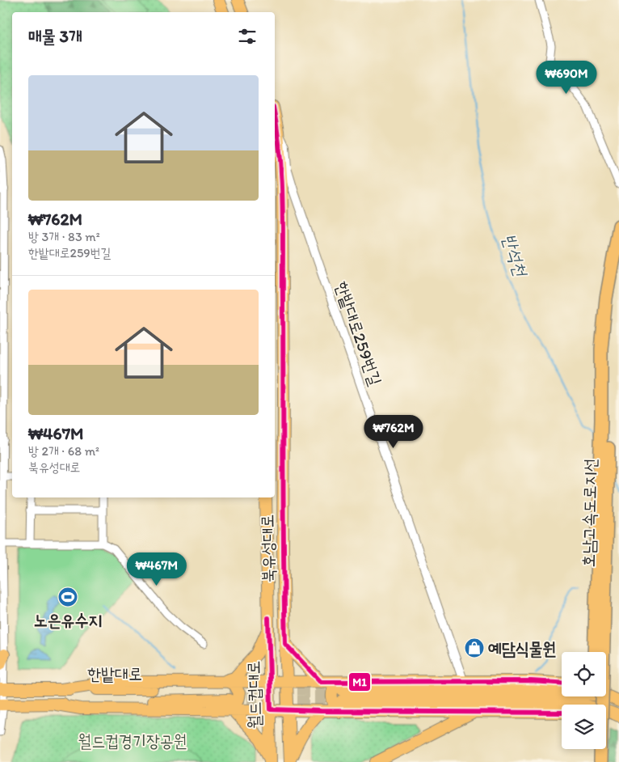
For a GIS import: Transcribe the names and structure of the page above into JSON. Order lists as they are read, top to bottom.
{
  "streets": {
    "highway": ["호남고속도로지선"],
    "main road": ["북유성대로", "한밭대로", "월드컵대로"],
    "street": ["한밭대로259번길"]
  },
  "crossings": [
    ["한밭대로259번길", "북유성대로"],
    ["북유성대로", "월드컵대로"]
  ],
  "water": ["반석천"],
  "parks": ["월드컵경기장공원"],
  "places": {
    "sports": ["노은유수지"],
    "shop": ["예담식물원"]
  },
  "lines": ["transit line M1"],
  "page": {
    "heading": "매물 3개",
    "price": ["₩690M", "₩762M", "₩467M"],
    "list": [
      {
        "name": "₩762M",
        "note": "방 3개 · 83 m² · 한밭대로259번길"
      },
      {
        "name": "₩467M",
        "note": "방 2개 · 68 m² · 북유성대로"
      }
    ]
  }
}
